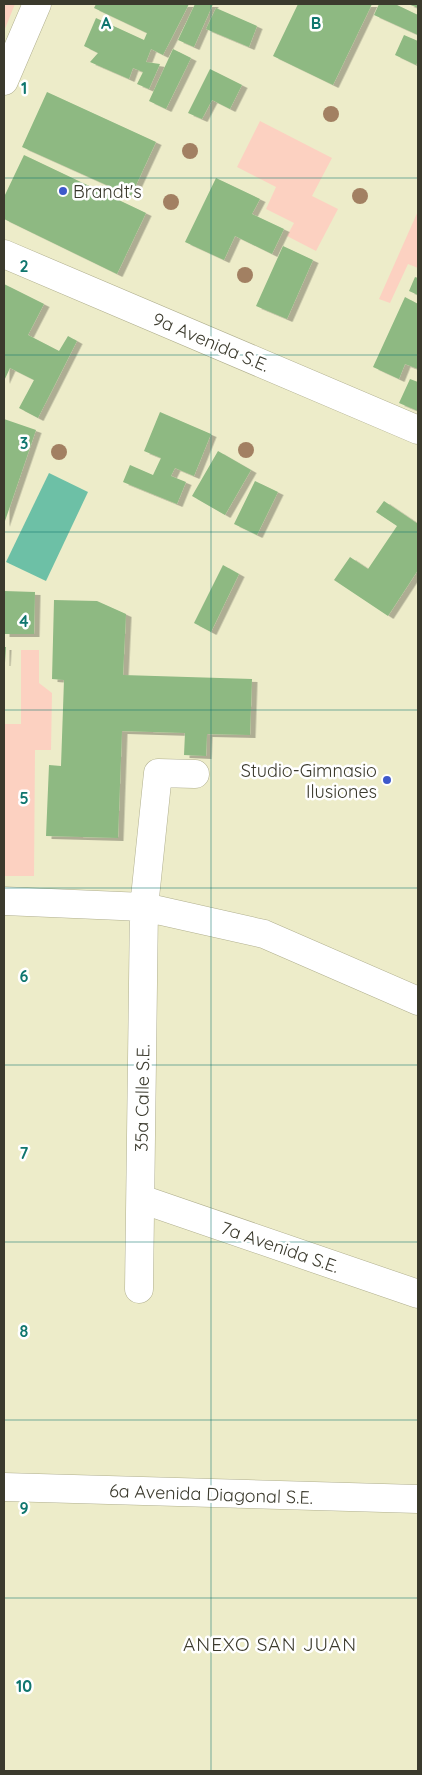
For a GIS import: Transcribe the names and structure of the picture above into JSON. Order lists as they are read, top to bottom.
{
  "streets": {
    "street": [
      "9a Avenida S.E.",
      "35a Calle S.E.",
      "7a Avenida S.E.",
      "6a Avenida Diagonal S.E."
    ]
  },
  "crossings": [
    ["35a Calle S.E.", "7a Avenida S.E."]
  ],
  "districts": ["ANEXO SAN JUAN"],
  "places": ["Brandt's", "Studio-Gimnasio Ilusiones"],
  "grid": {
    "columns": ["A", "B"],
    "rows": [
      "1",
      "2",
      "3",
      "4",
      "5",
      "6",
      "7",
      "8",
      "9",
      "10"
    ]
  }
}
